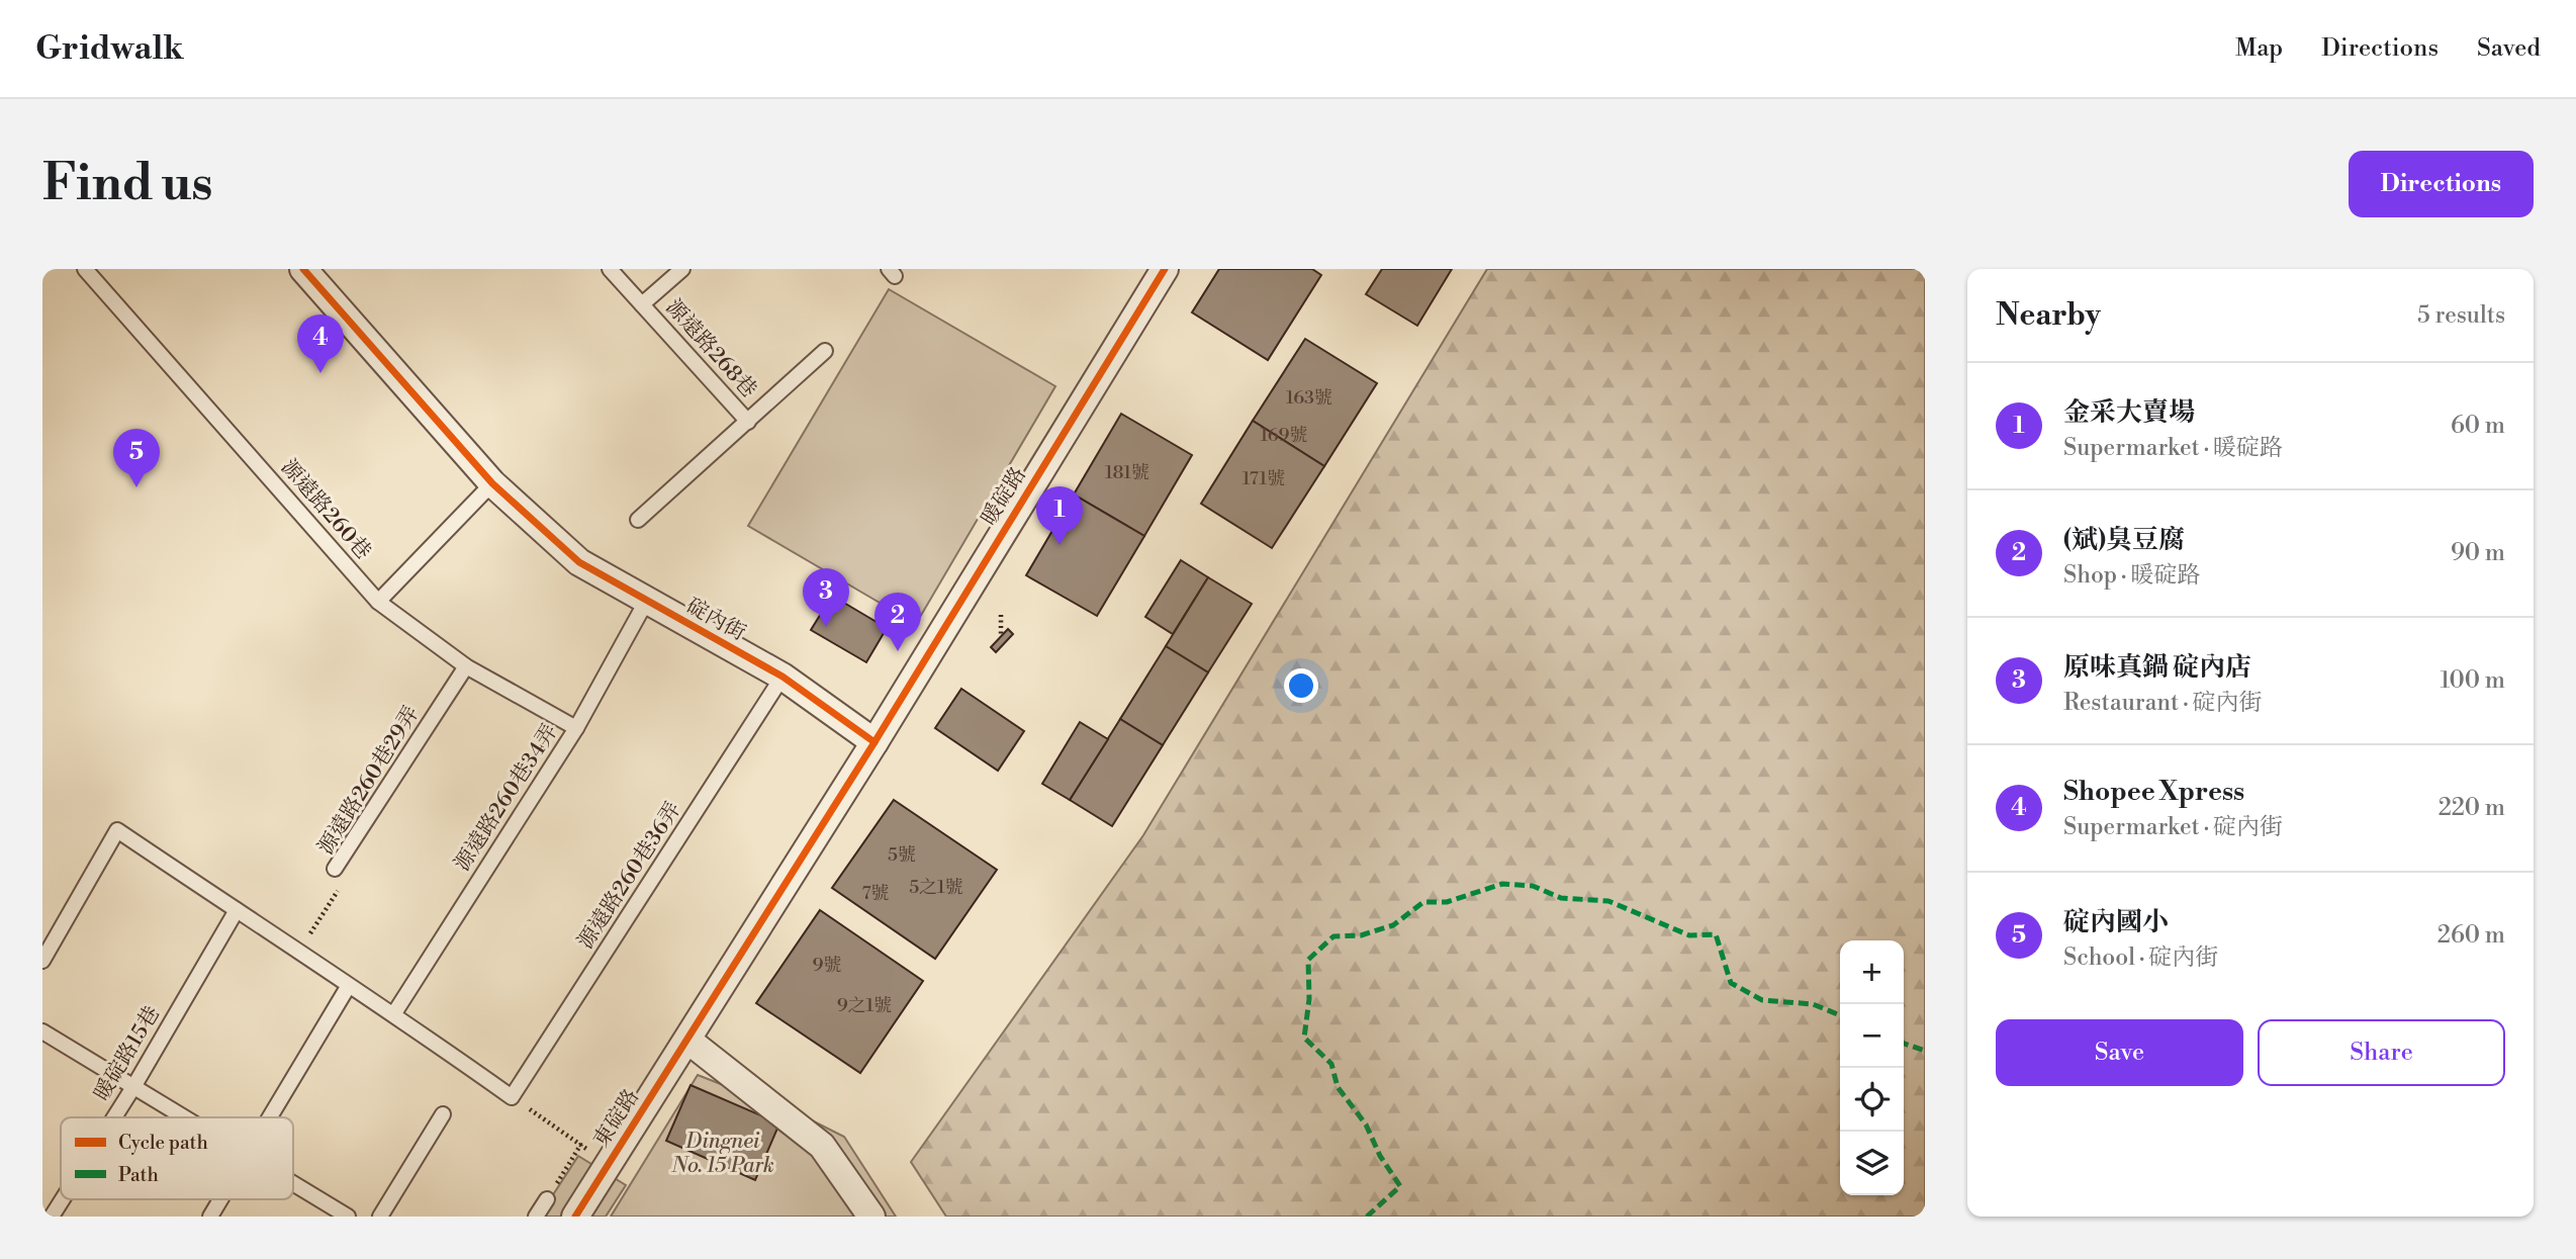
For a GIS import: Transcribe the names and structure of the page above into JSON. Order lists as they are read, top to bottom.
{
  "streets": {
    "street": ["暖碇路", "碇內街", "東碇路"],
    "lane": [
      "源遠路268巷",
      "源遠路260巷",
      "源遠路260巷29弄",
      "源遠路260巷34弄",
      "源遠路260巷36弄",
      "暖碇路15巷"
    ]
  },
  "crossings": [
    ["暖碇路", "碇內街"],
    ["源遠路260巷", "源遠路260巷29弄"],
    ["源遠路260巷", "源遠路260巷34弄"],
    ["碇內街", "源遠路260巷34弄"],
    ["碇內街", "源遠路260巷36弄"]
  ],
  "parks": ["Dingnei No. 15 Park"],
  "house_numbers": [
    "163號",
    "169號",
    "181號",
    "171號",
    "5號",
    "5之1號",
    "7號",
    "9號",
    "9之1號"
  ],
  "legend": ["Cycle path", "Path"],
  "page": {
    "header": "Gridwalk",
    "nav": ["Map", "Directions", "Saved"],
    "buttons": [
      "Directions",
      ["Save", "Share"]
    ],
    "title": "Find us",
    "heading": ["Nearby", "5 results"],
    "pins": [
      "4",
      "5",
      "1",
      "3",
      "2"
    ],
    "list": [
      {
        "mark": "1",
        "name": "金采大賣場",
        "note": "Supermarket · 暖碇路",
        "value": "60 m"
      },
      {
        "mark": "2",
        "name": "(斌)臭豆腐",
        "note": "Shop · 暖碇路",
        "value": "90 m"
      },
      {
        "mark": "3",
        "name": "原味真鍋 碇內店",
        "note": "Restaurant · 碇內街",
        "value": "100 m"
      },
      {
        "mark": "4",
        "name": "Shopee Xpress",
        "note": "Supermarket · 碇內街",
        "value": "220 m"
      },
      {
        "mark": "5",
        "name": "碇內國小",
        "note": "School · 碇內街",
        "value": "260 m"
      }
    ],
    "map_buttons": ["+", "−"]
  }
}
